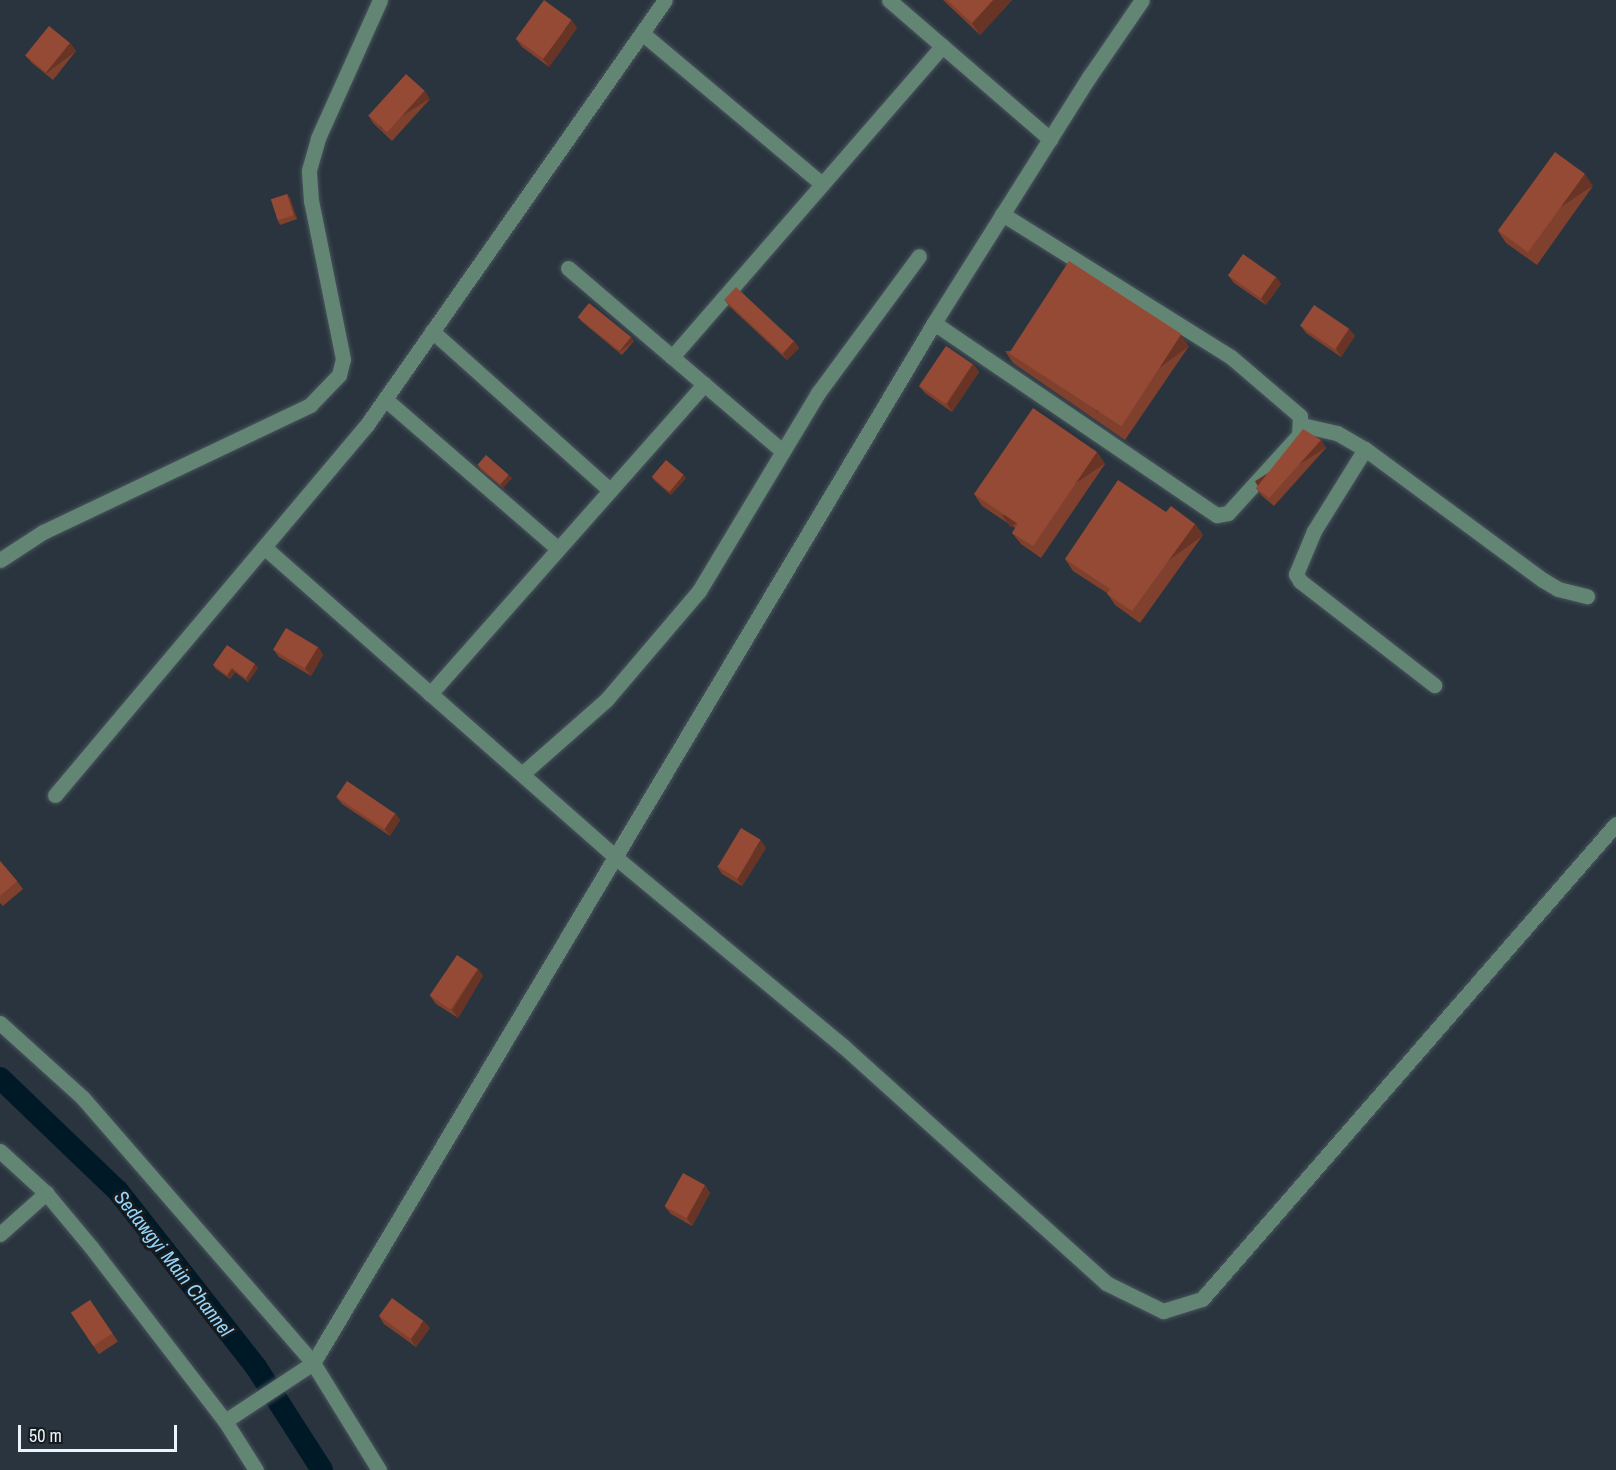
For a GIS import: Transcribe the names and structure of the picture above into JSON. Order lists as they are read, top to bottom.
{
  "water": ["Sedawgyi Main Channel"],
  "scale_bar": "50 m"
}
